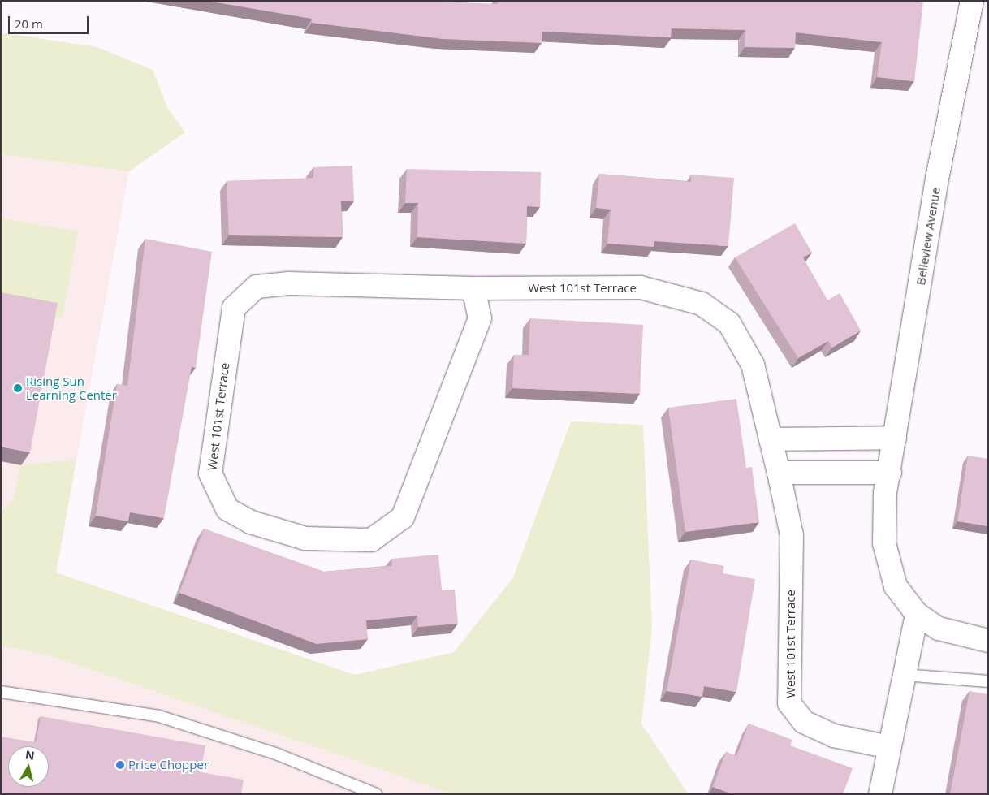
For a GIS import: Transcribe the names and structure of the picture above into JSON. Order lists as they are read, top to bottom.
{
  "streets": {
    "street": ["Belleview Avenue", "West 101st Terrace"]
  },
  "places": ["Rising Sun Learning Center", "Price Chopper"],
  "scale_bar": "20 m",
  "north": "top"
}
